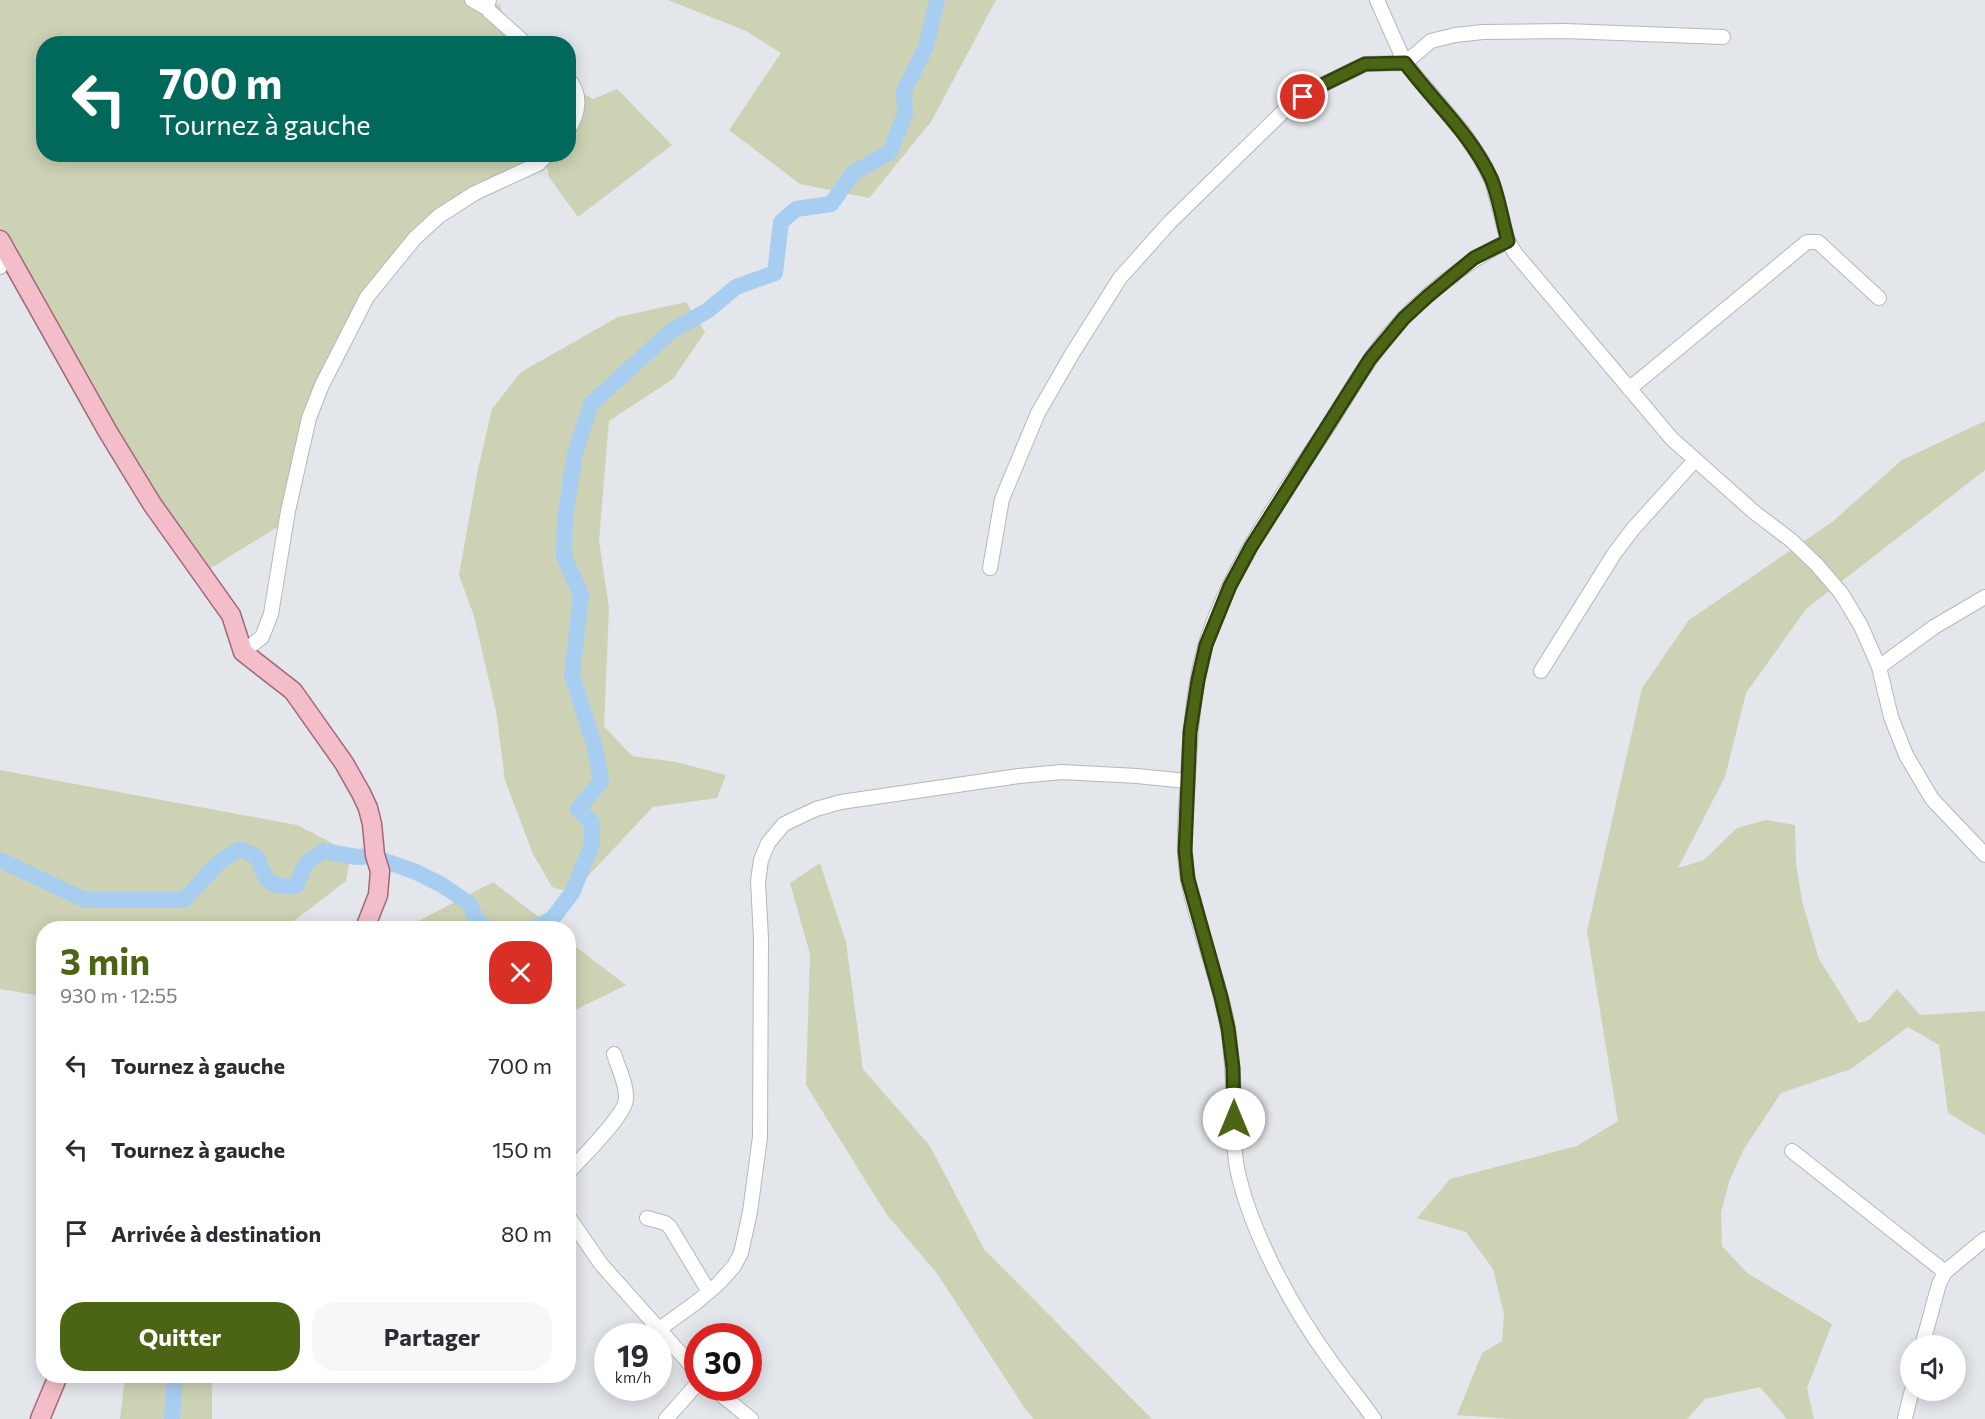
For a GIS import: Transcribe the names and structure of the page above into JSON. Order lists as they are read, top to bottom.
{
  "page": {
    "turn": ["700 m", "Tournez à gauche"],
    "heading": ["3 min", "930 m · 12:55"],
    "list": [
      {
        "name": "Tournez à gauche",
        "value": "700 m"
      },
      {
        "name": "Tournez à gauche",
        "value": "150 m"
      },
      {
        "name": "Arrivée à destination",
        "value": "80 m"
      }
    ],
    "buttons": ["Quitter", "Partager"],
    "speed": "19 km/h",
    "limit": "30"
  }
}
